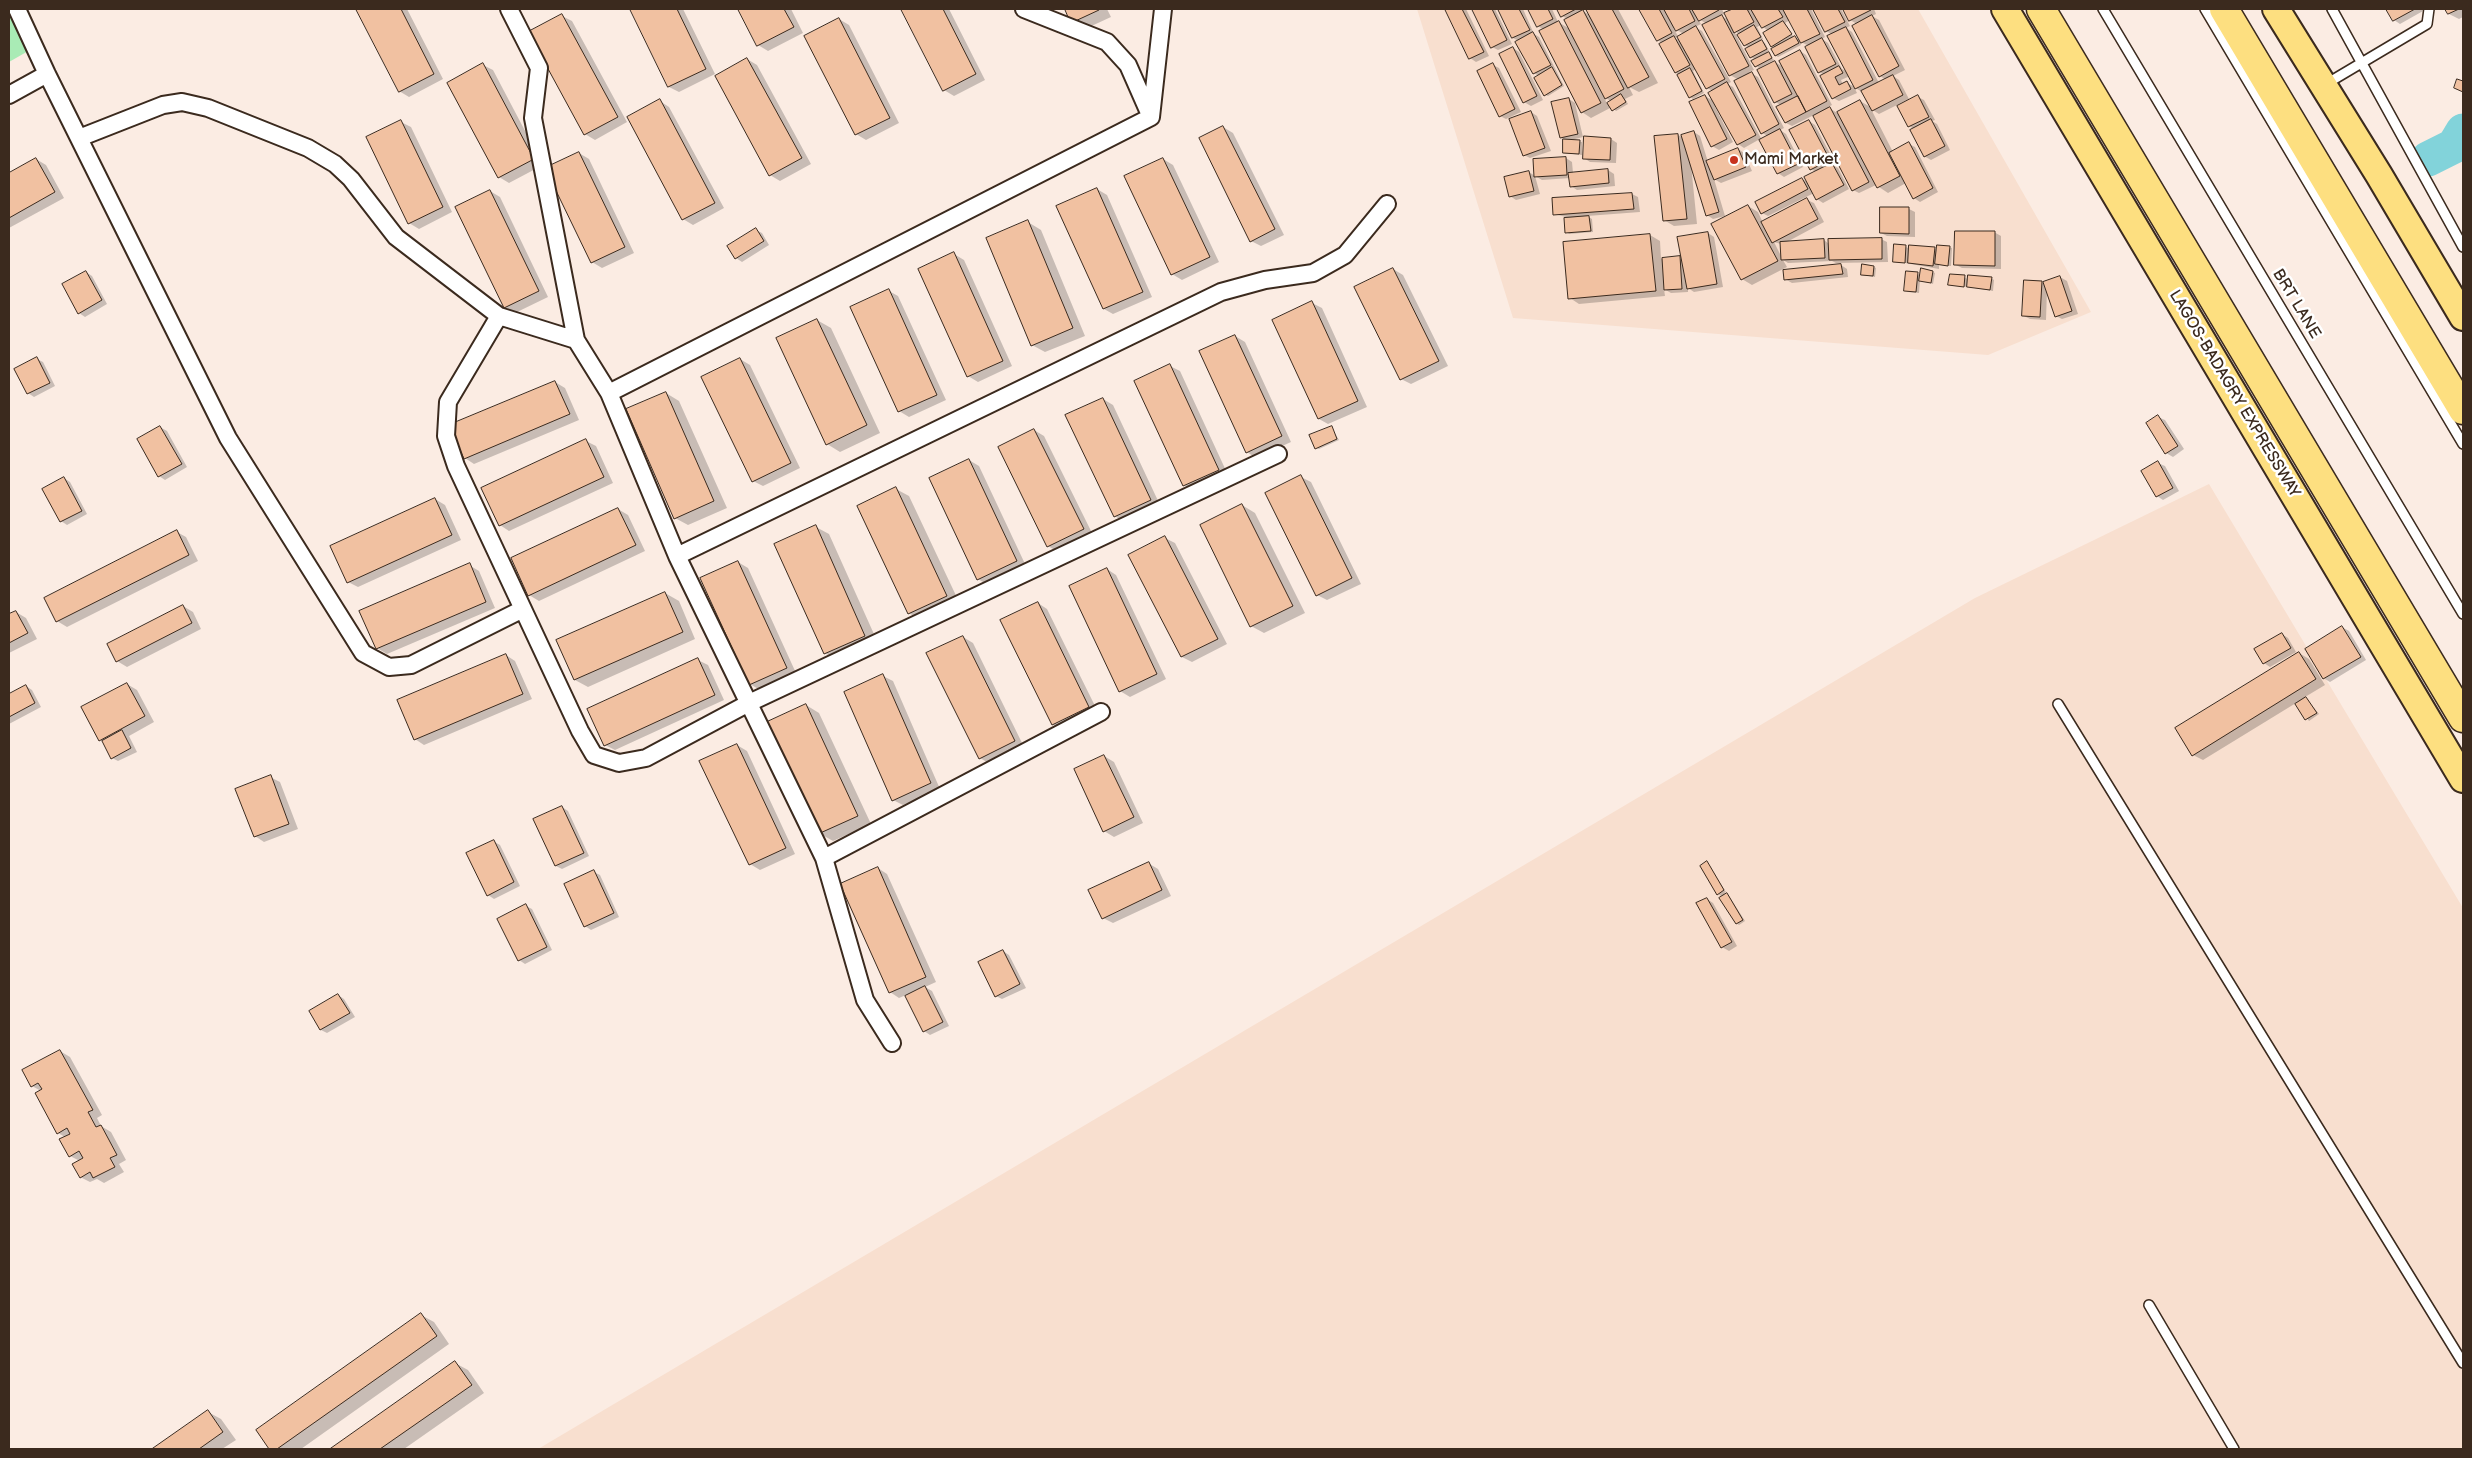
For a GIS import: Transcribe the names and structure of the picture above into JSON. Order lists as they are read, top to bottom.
{
  "streets": {
    "highway": ["LAGOS-BADAGRY EXPRESSWAY"],
    "lane": ["BRT LANE"]
  },
  "places": ["Mami Market"]
}
